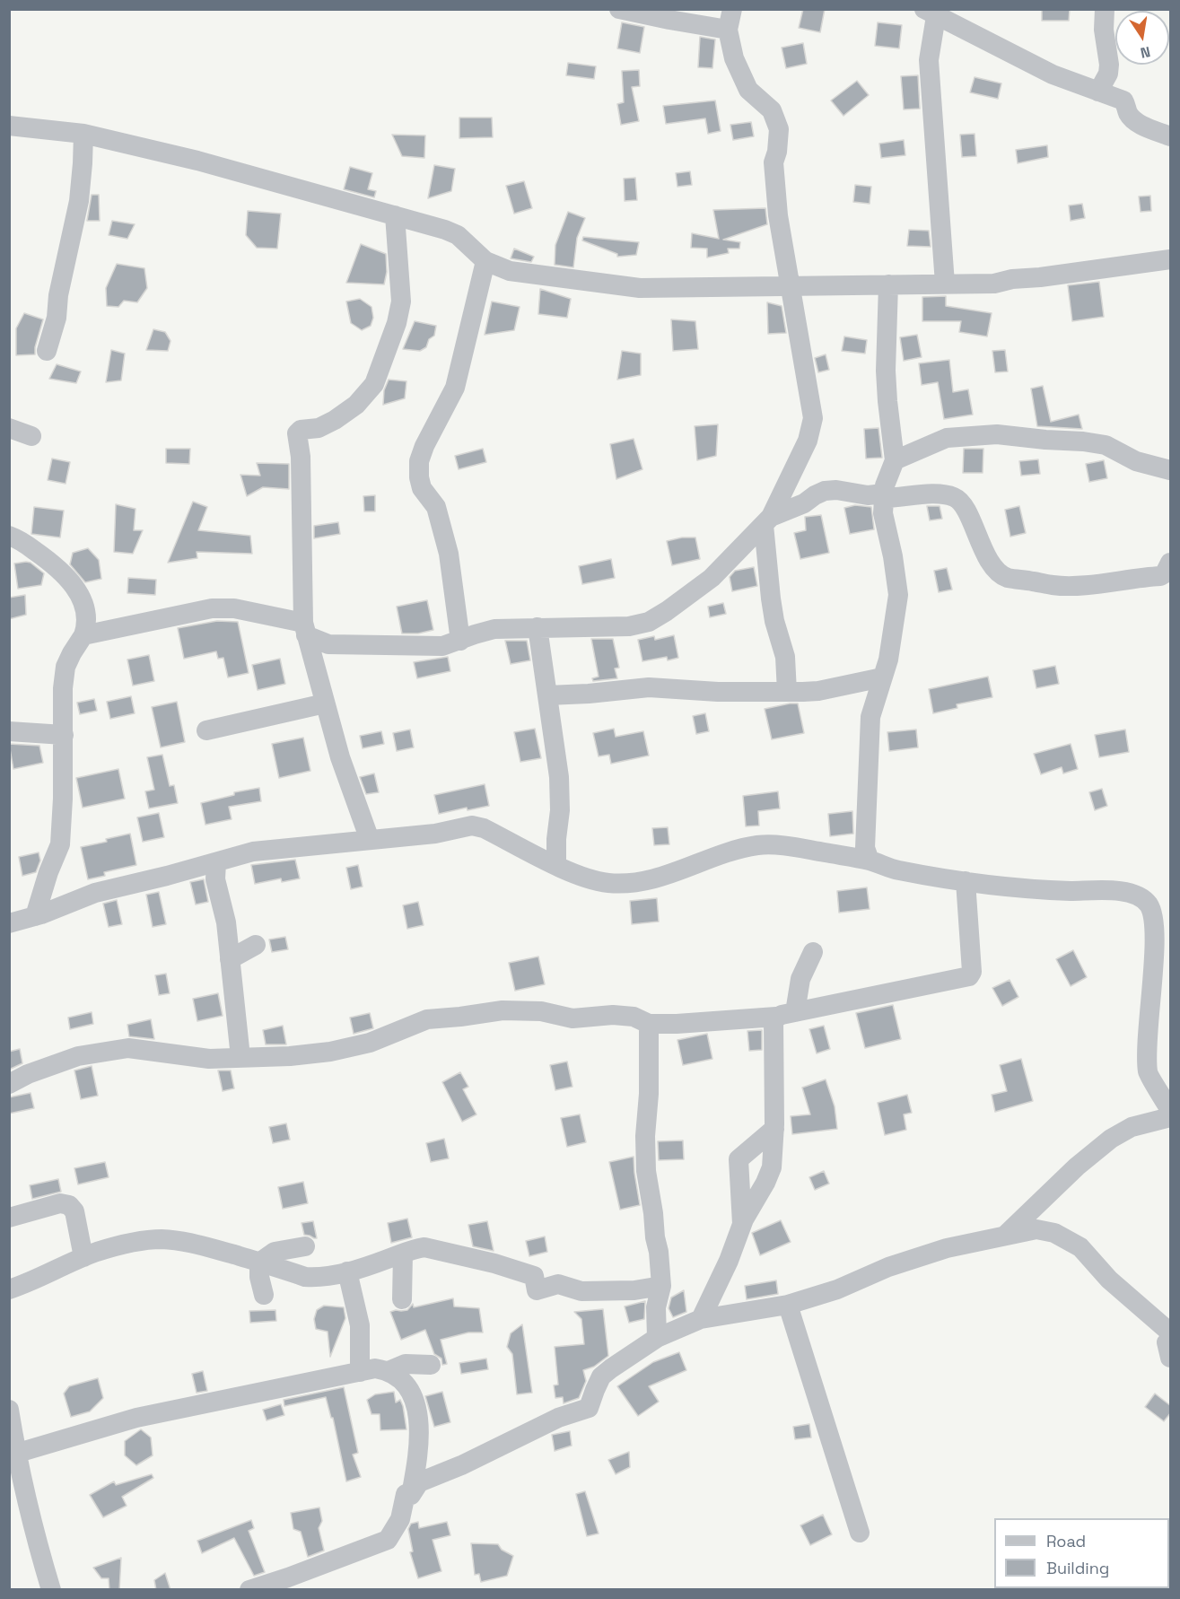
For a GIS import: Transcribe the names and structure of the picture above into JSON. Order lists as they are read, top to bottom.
{
  "legend": ["Road", "Building"],
  "north": "bottom"
}
